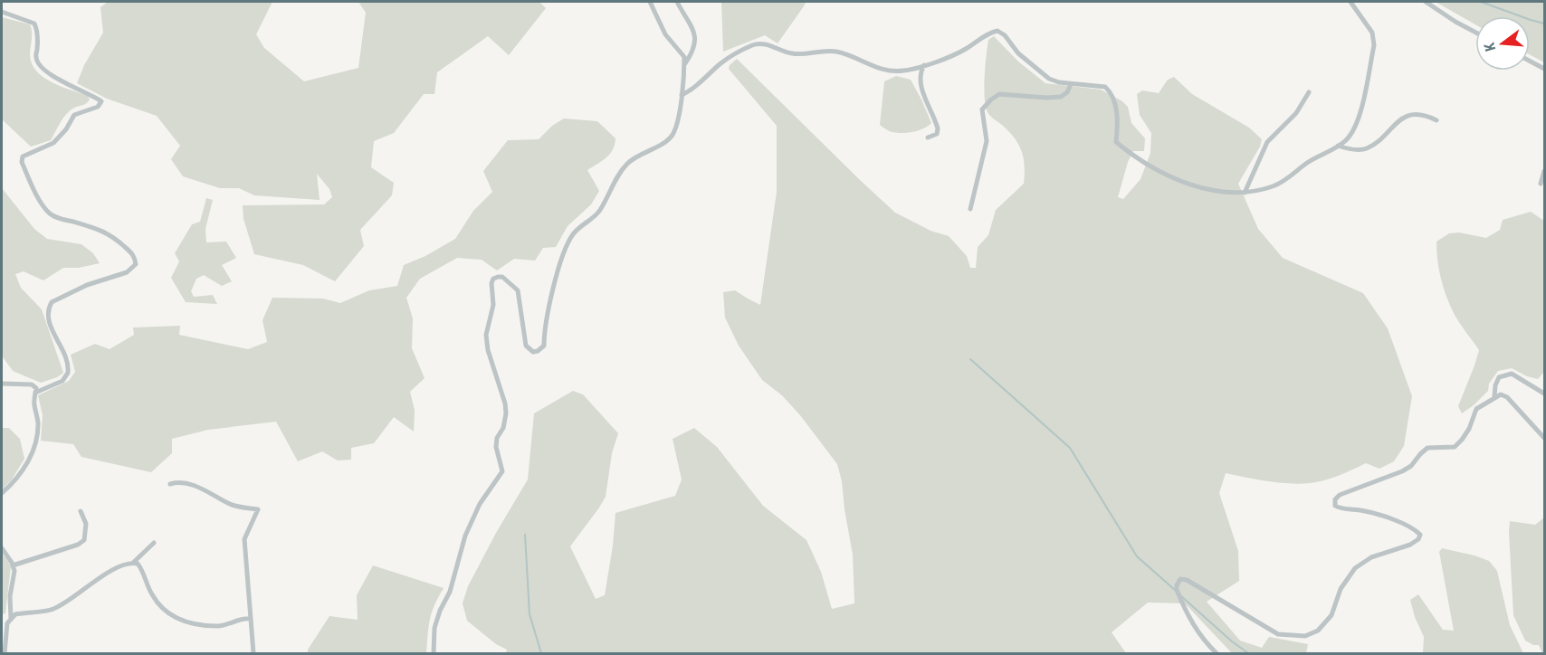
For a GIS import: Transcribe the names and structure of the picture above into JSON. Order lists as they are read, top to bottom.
{
  "north": "left"
}
